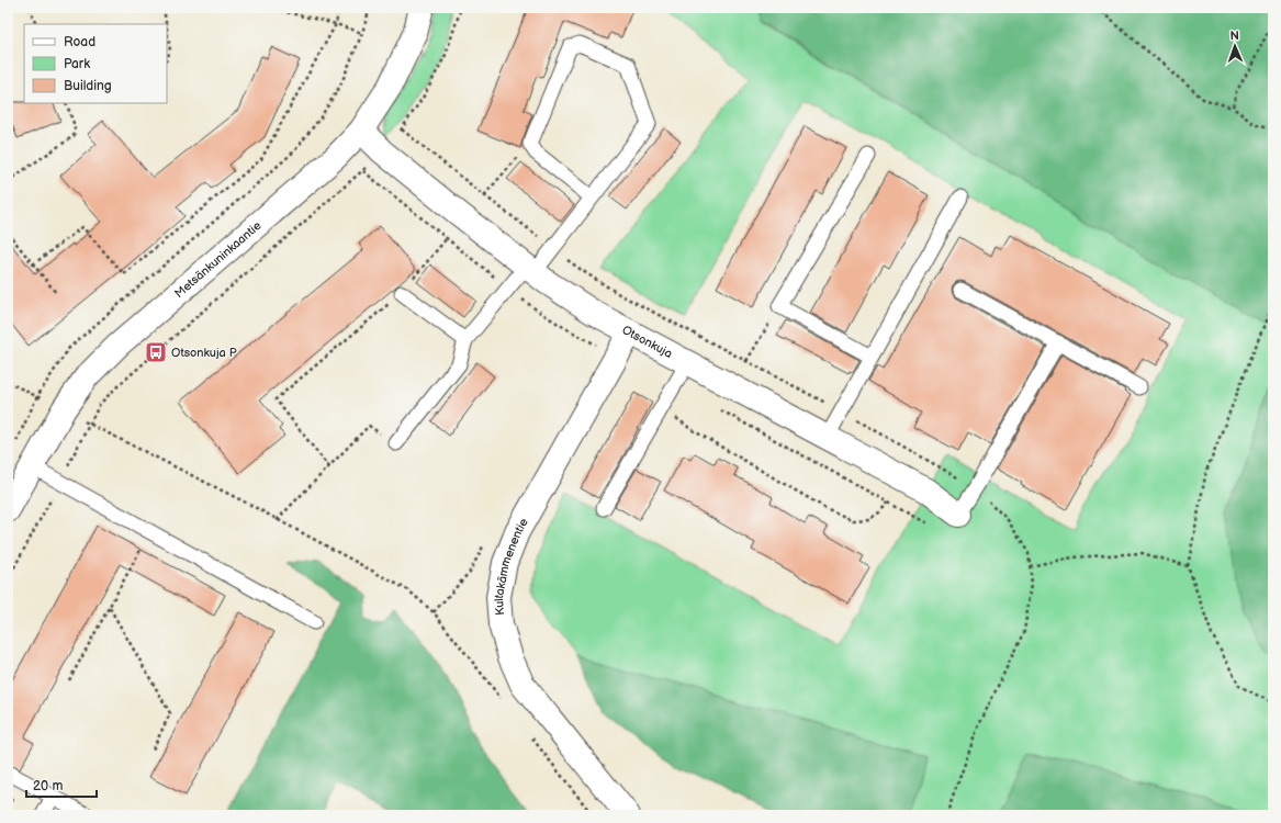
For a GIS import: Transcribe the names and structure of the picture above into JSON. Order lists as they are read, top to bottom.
{
  "streets": {
    "street": ["Metsänkuninkaantie", "Otsonkuja", "Kultakämmenentie"]
  },
  "crossings": [
    ["Metsänkuninkaantie", "Otsonkuja"],
    ["Otsonkuja", "Kultakämmenentie"]
  ],
  "places": {
    "bus stop": ["Otsonkuja P"]
  },
  "legend": ["Road", "Park", "Building"],
  "scale_bar": "20 m",
  "north": "top"
}
